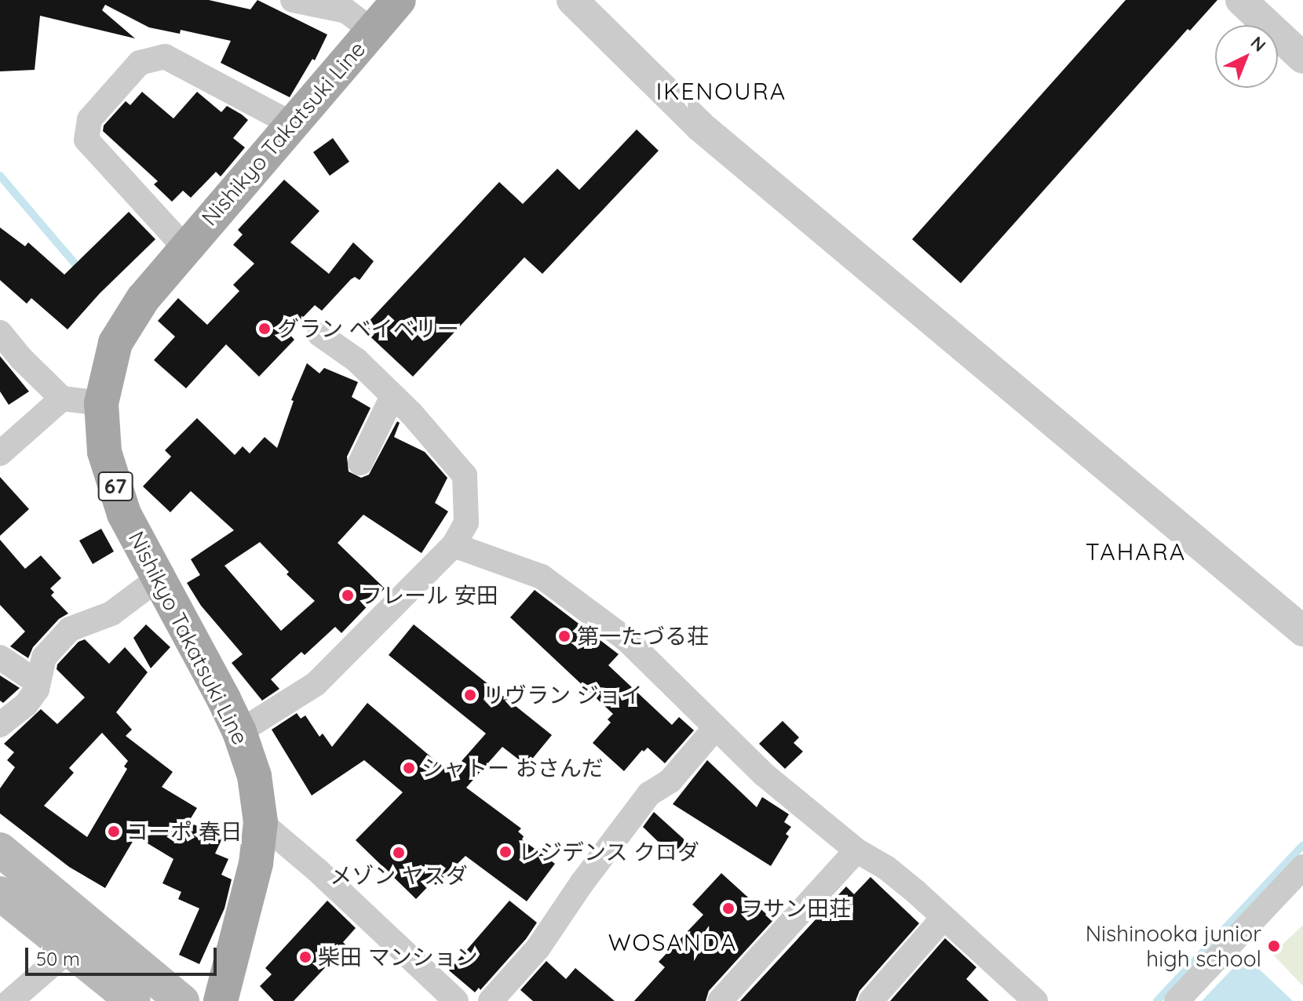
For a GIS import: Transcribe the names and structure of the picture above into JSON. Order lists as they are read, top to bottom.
{
  "streets": {
    "main road": ["Nishikyo Takatsuki Line", "67"]
  },
  "districts": ["IKENOURA", "TAHARA", "WOSANDA"],
  "places": [
    "グラン ベイベリー",
    "フレール 安田",
    "第一たづる荘",
    "リヴラン ジョイ",
    "シャトー おさんだ",
    "コーポ 春日",
    "レジデンス クロダ",
    "メゾン ヤスダ",
    "ヲサン田荘",
    "Nishinooka junior high school",
    "柴田 マンション"
  ],
  "scale_bar": "50 m",
  "north": "top right"
}
